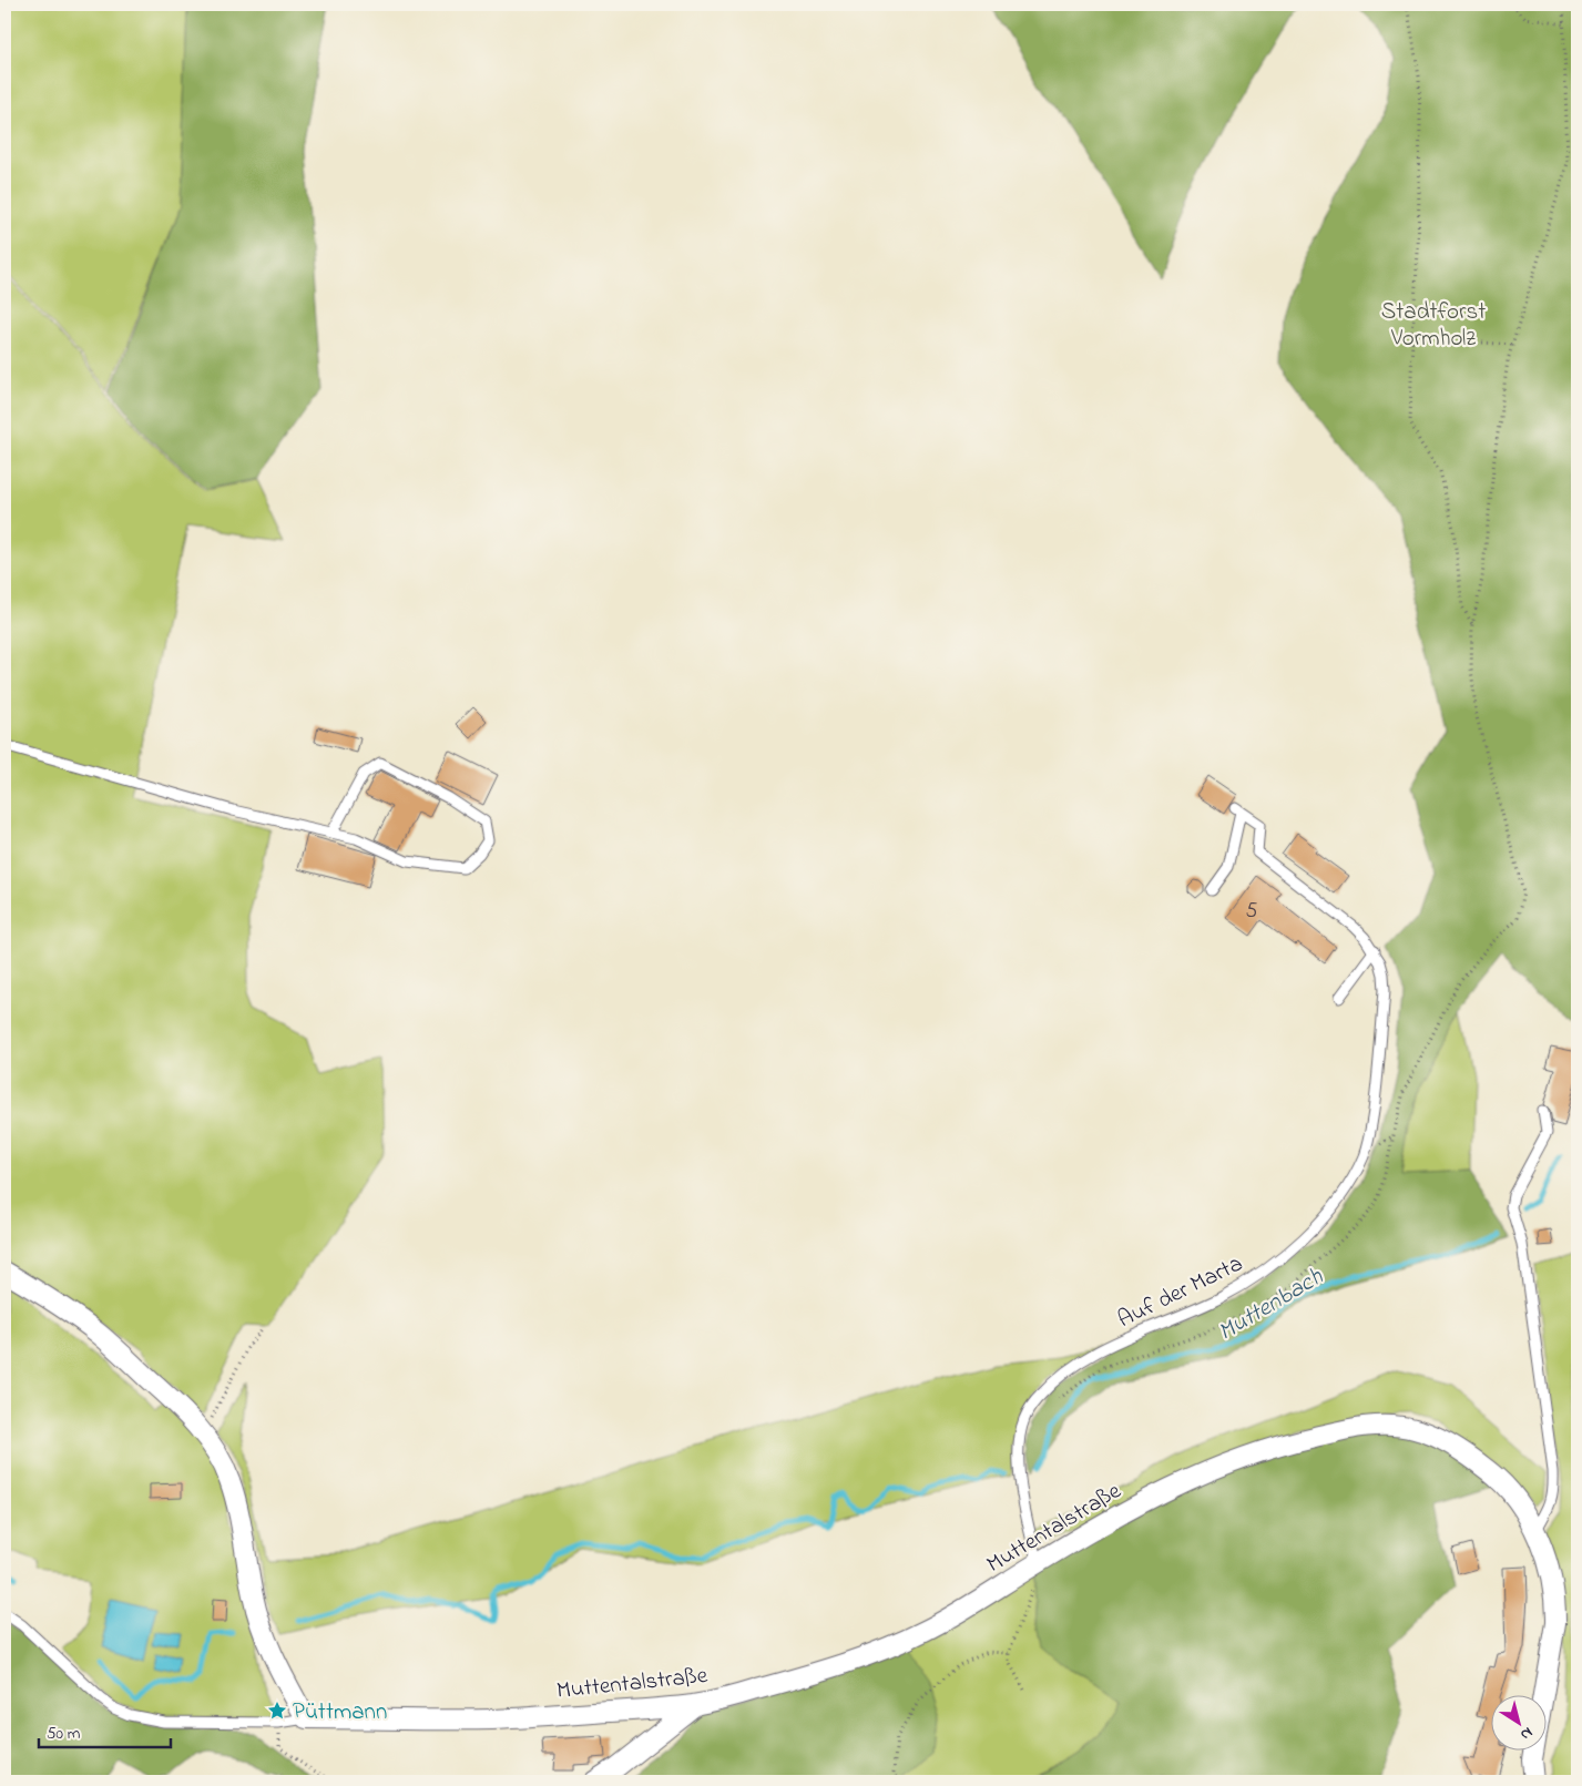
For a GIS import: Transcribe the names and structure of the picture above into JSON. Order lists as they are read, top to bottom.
{
  "streets": {
    "street": ["Muttentalstraße"],
    "lane": ["Auf der Marta"]
  },
  "crossings": [
    ["Auf der Marta", "Muttentalstraße"]
  ],
  "water": ["Muttenbach"],
  "parks": ["Stadtforst Vormholz"],
  "places": {
    "place": ["Püttmann"]
  },
  "house_numbers": ["5"],
  "scale_bar": "50 m",
  "north": "bottom right"
}
